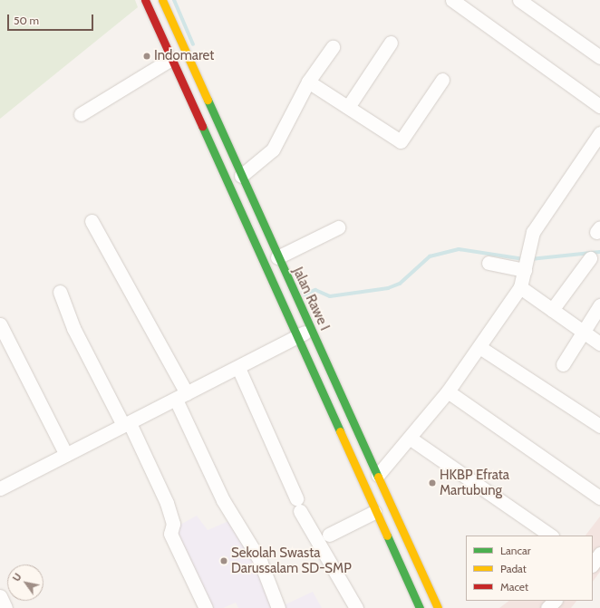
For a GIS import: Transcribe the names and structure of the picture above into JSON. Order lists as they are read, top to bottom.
{
  "streets": {
    "main road": ["Jalan Rawe I"]
  },
  "places": ["Indomaret", "HKBP Efrata Martubung", "Sekolah Swasta Darussalam SD-SMP"],
  "legend": ["Lancar", "Padat", "Macet"],
  "scale_bar": "50 m",
  "north": "top left"
}
